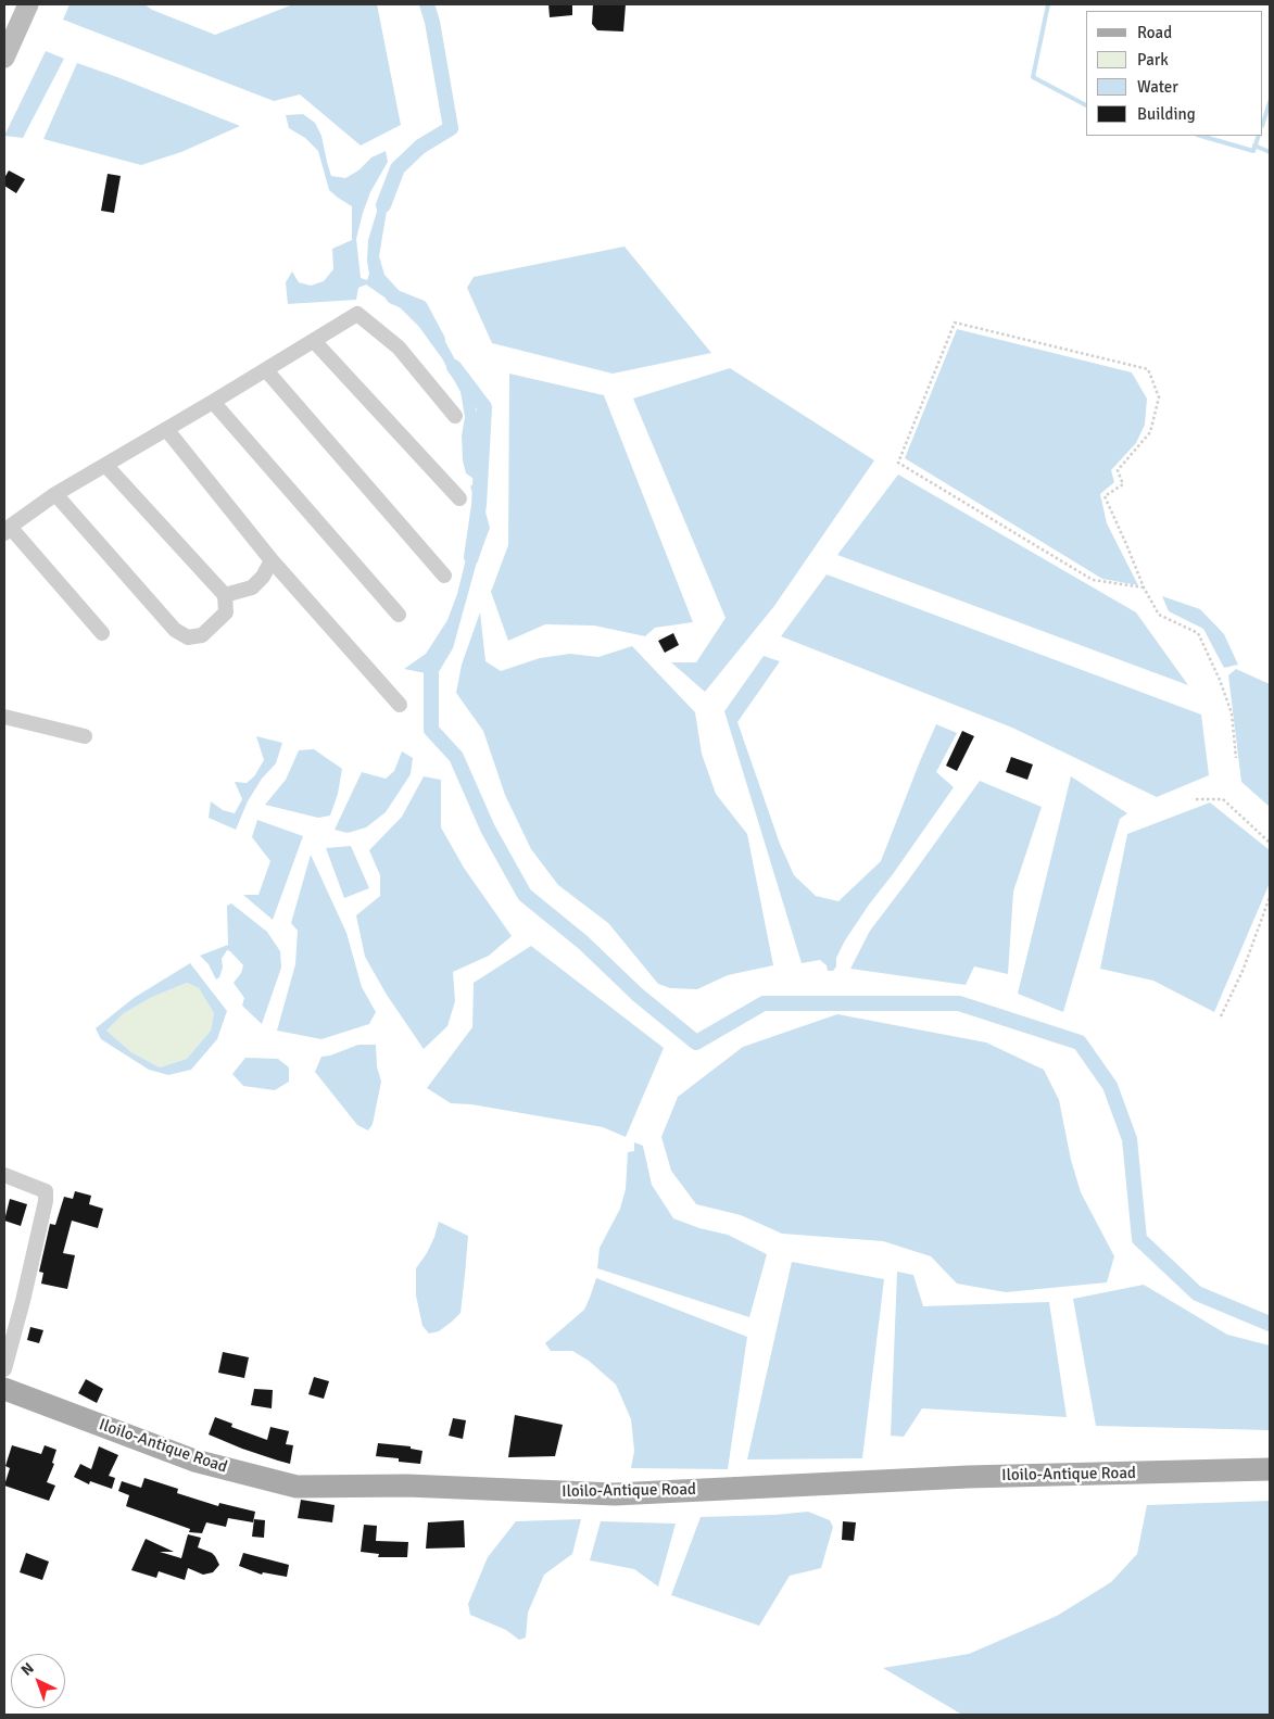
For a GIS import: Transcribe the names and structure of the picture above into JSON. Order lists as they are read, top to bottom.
{
  "streets": {
    "main road": ["Iloilo-Antique Road"]
  },
  "legend": [
    "Road",
    "Park",
    "Water",
    "Building"
  ],
  "north": "top left"
}
